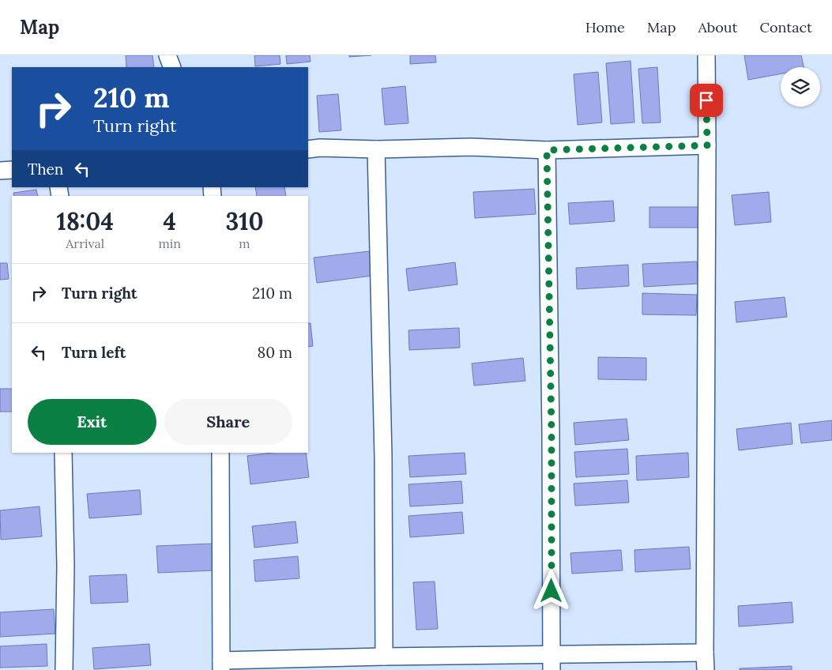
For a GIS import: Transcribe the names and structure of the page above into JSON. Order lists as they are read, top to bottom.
{
  "page": {
    "header": "Map",
    "nav": [
      "Home",
      "Map",
      "About",
      "Contact"
    ],
    "turn": ["210 m", "Turn right"],
    "then": "Then",
    "eta": [
      "18:04",
      "Arrival",
      "4",
      "min",
      "310",
      "m"
    ],
    "list": [
      {
        "name": "Turn right",
        "value": "210 m"
      },
      {
        "name": "Turn left",
        "value": "80 m"
      }
    ],
    "buttons": ["Exit", "Share"]
  }
}
